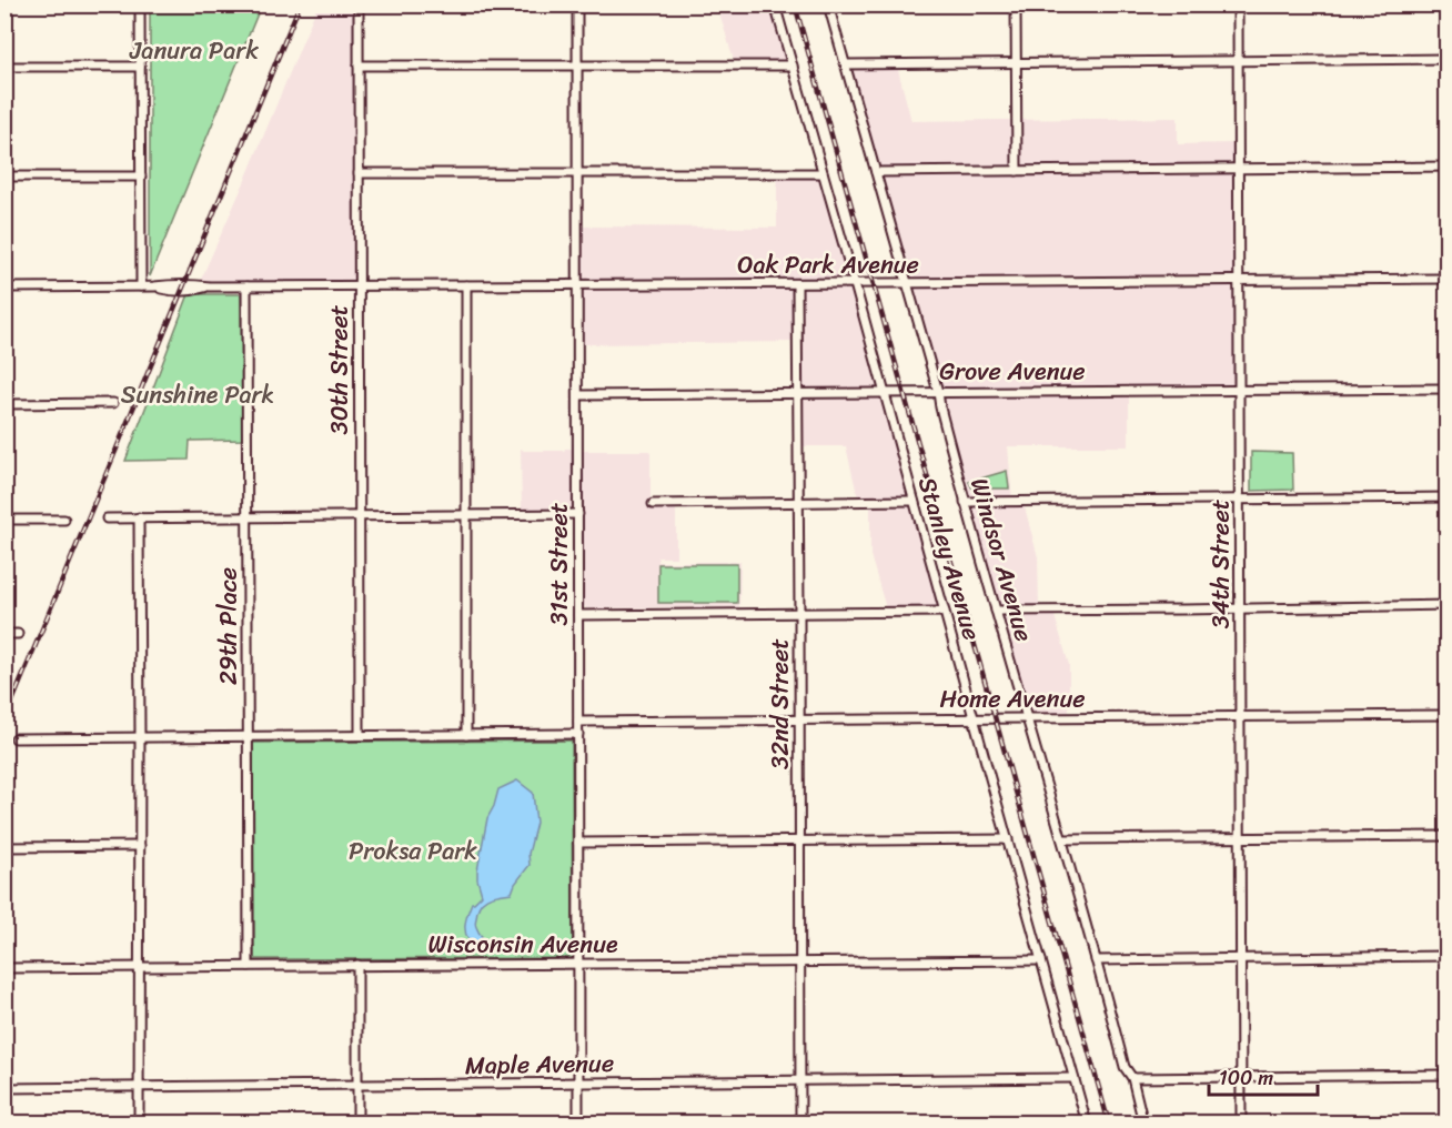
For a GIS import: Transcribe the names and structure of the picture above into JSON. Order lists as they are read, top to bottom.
{
  "streets": {
    "street": [
      "Oak Park Avenue",
      "30th Street",
      "Grove Avenue",
      "Stanley Avenue",
      "Windsor Avenue",
      "31st Street",
      "34th Street",
      "29th Place",
      "Home Avenue",
      "32nd Street",
      "Wisconsin Avenue",
      "Maple Avenue"
    ]
  },
  "crossings": [
    ["Oak Park Avenue", "30th Street"],
    ["Oak Park Avenue", "Stanley Avenue"],
    ["Oak Park Avenue", "Windsor Avenue"],
    ["Oak Park Avenue", "31st Street"],
    ["Oak Park Avenue", "34th Street"],
    ["Oak Park Avenue", "29th Place"],
    ["Oak Park Avenue", "32nd Street"],
    ["Grove Avenue", "Stanley Avenue"],
    ["Grove Avenue", "Windsor Avenue"],
    ["Grove Avenue", "31st Street"],
    ["Grove Avenue", "34th Street"],
    ["Grove Avenue", "32nd Street"],
    ["Stanley Avenue", "Home Avenue"],
    ["Stanley Avenue", "Wisconsin Avenue"],
    ["Stanley Avenue", "Maple Avenue"],
    ["Windsor Avenue", "Home Avenue"],
    ["31st Street", "Home Avenue"],
    ["31st Street", "Wisconsin Avenue"],
    ["31st Street", "Maple Avenue"],
    ["34th Street", "Home Avenue"],
    ["29th Place", "Wisconsin Avenue"],
    ["Home Avenue", "32nd Street"],
    ["32nd Street", "Wisconsin Avenue"],
    ["32nd Street", "Maple Avenue"]
  ],
  "parks": ["Janura Park", "Sunshine Park", "Proksa Park"],
  "scale_bar": "100 m"
}
